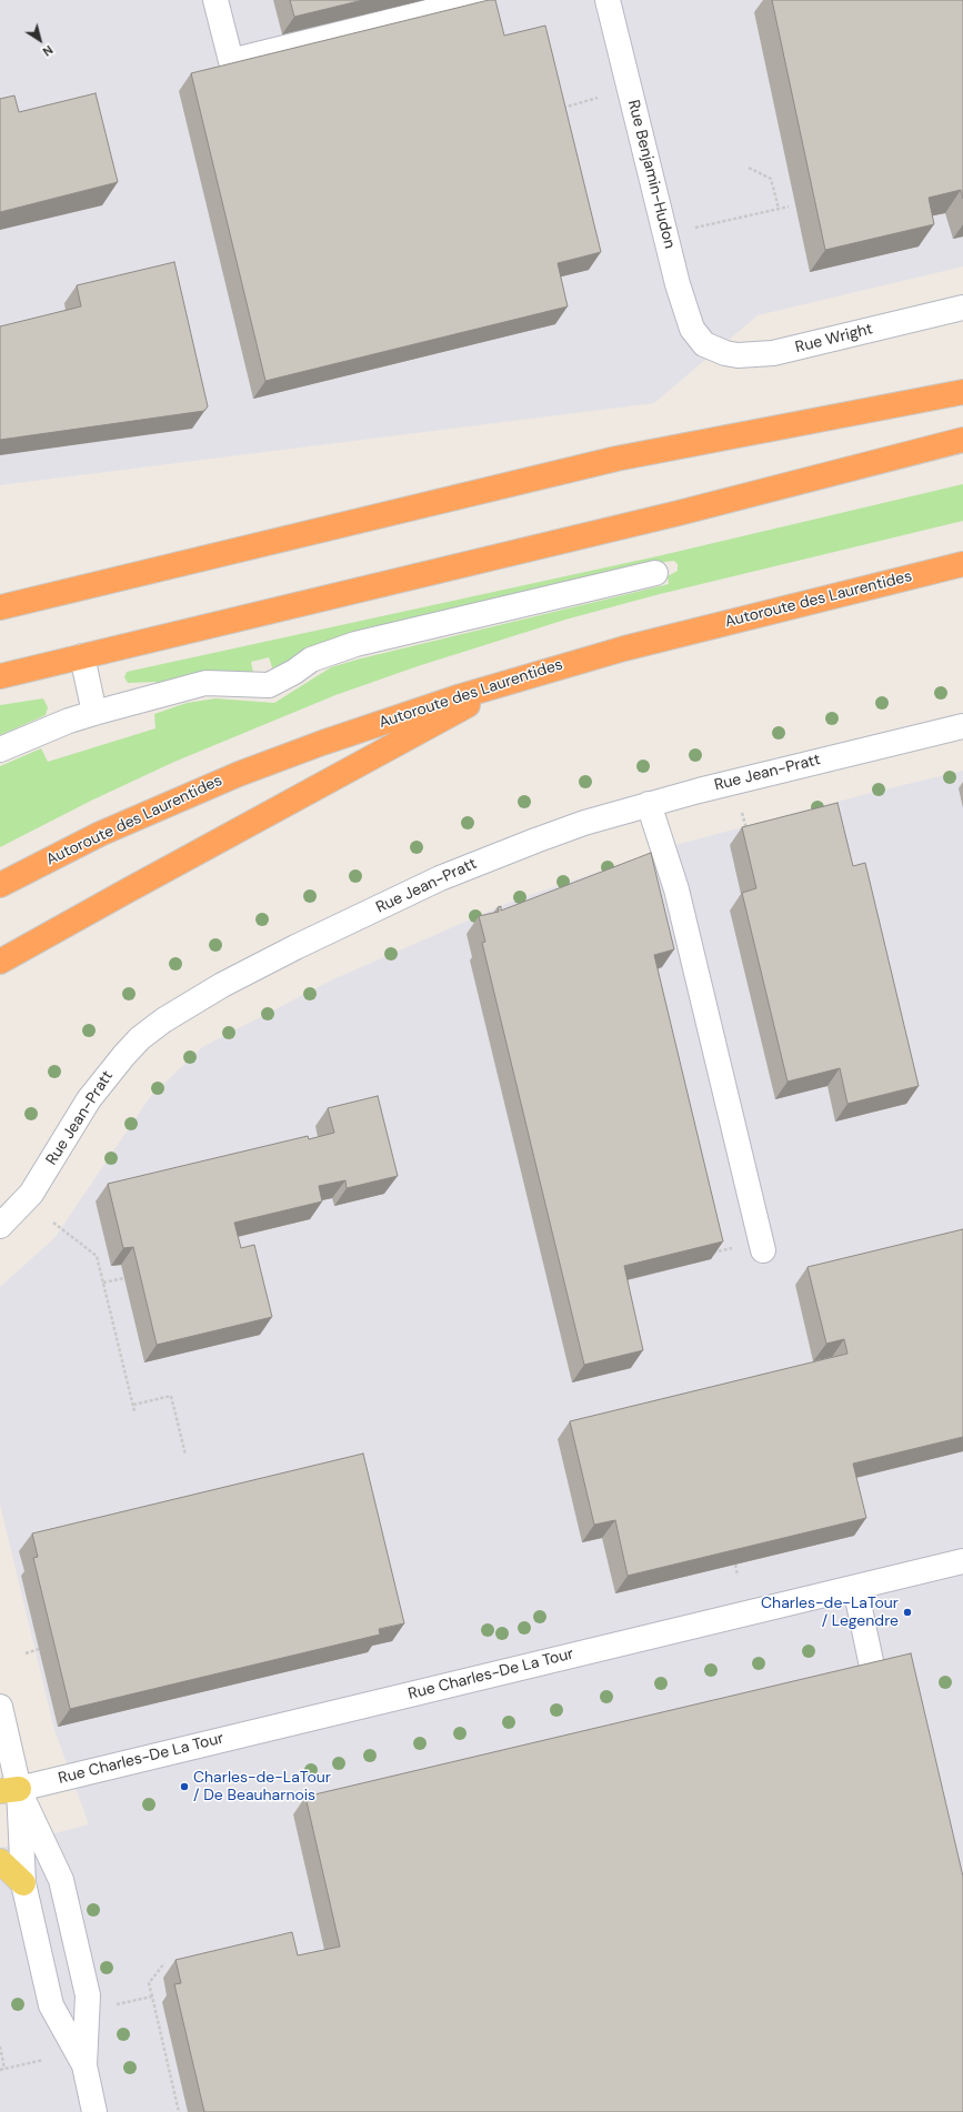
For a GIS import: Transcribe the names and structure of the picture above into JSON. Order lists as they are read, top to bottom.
{
  "streets": {
    "highway": ["Autoroute des Laurentides"],
    "street": [
      "Rue Benjamin-Hudon",
      "Rue Wright",
      "Rue Jean-Pratt",
      "Rue Charles-De La Tour"
    ]
  },
  "crossings": [
    ["Rue Benjamin-Hudon", "Rue Wright"]
  ],
  "places": ["Charles-de-LaTour / Legendre", "Charles-de-LaTour / De Beauharnois"],
  "north": "bottom right"
}
